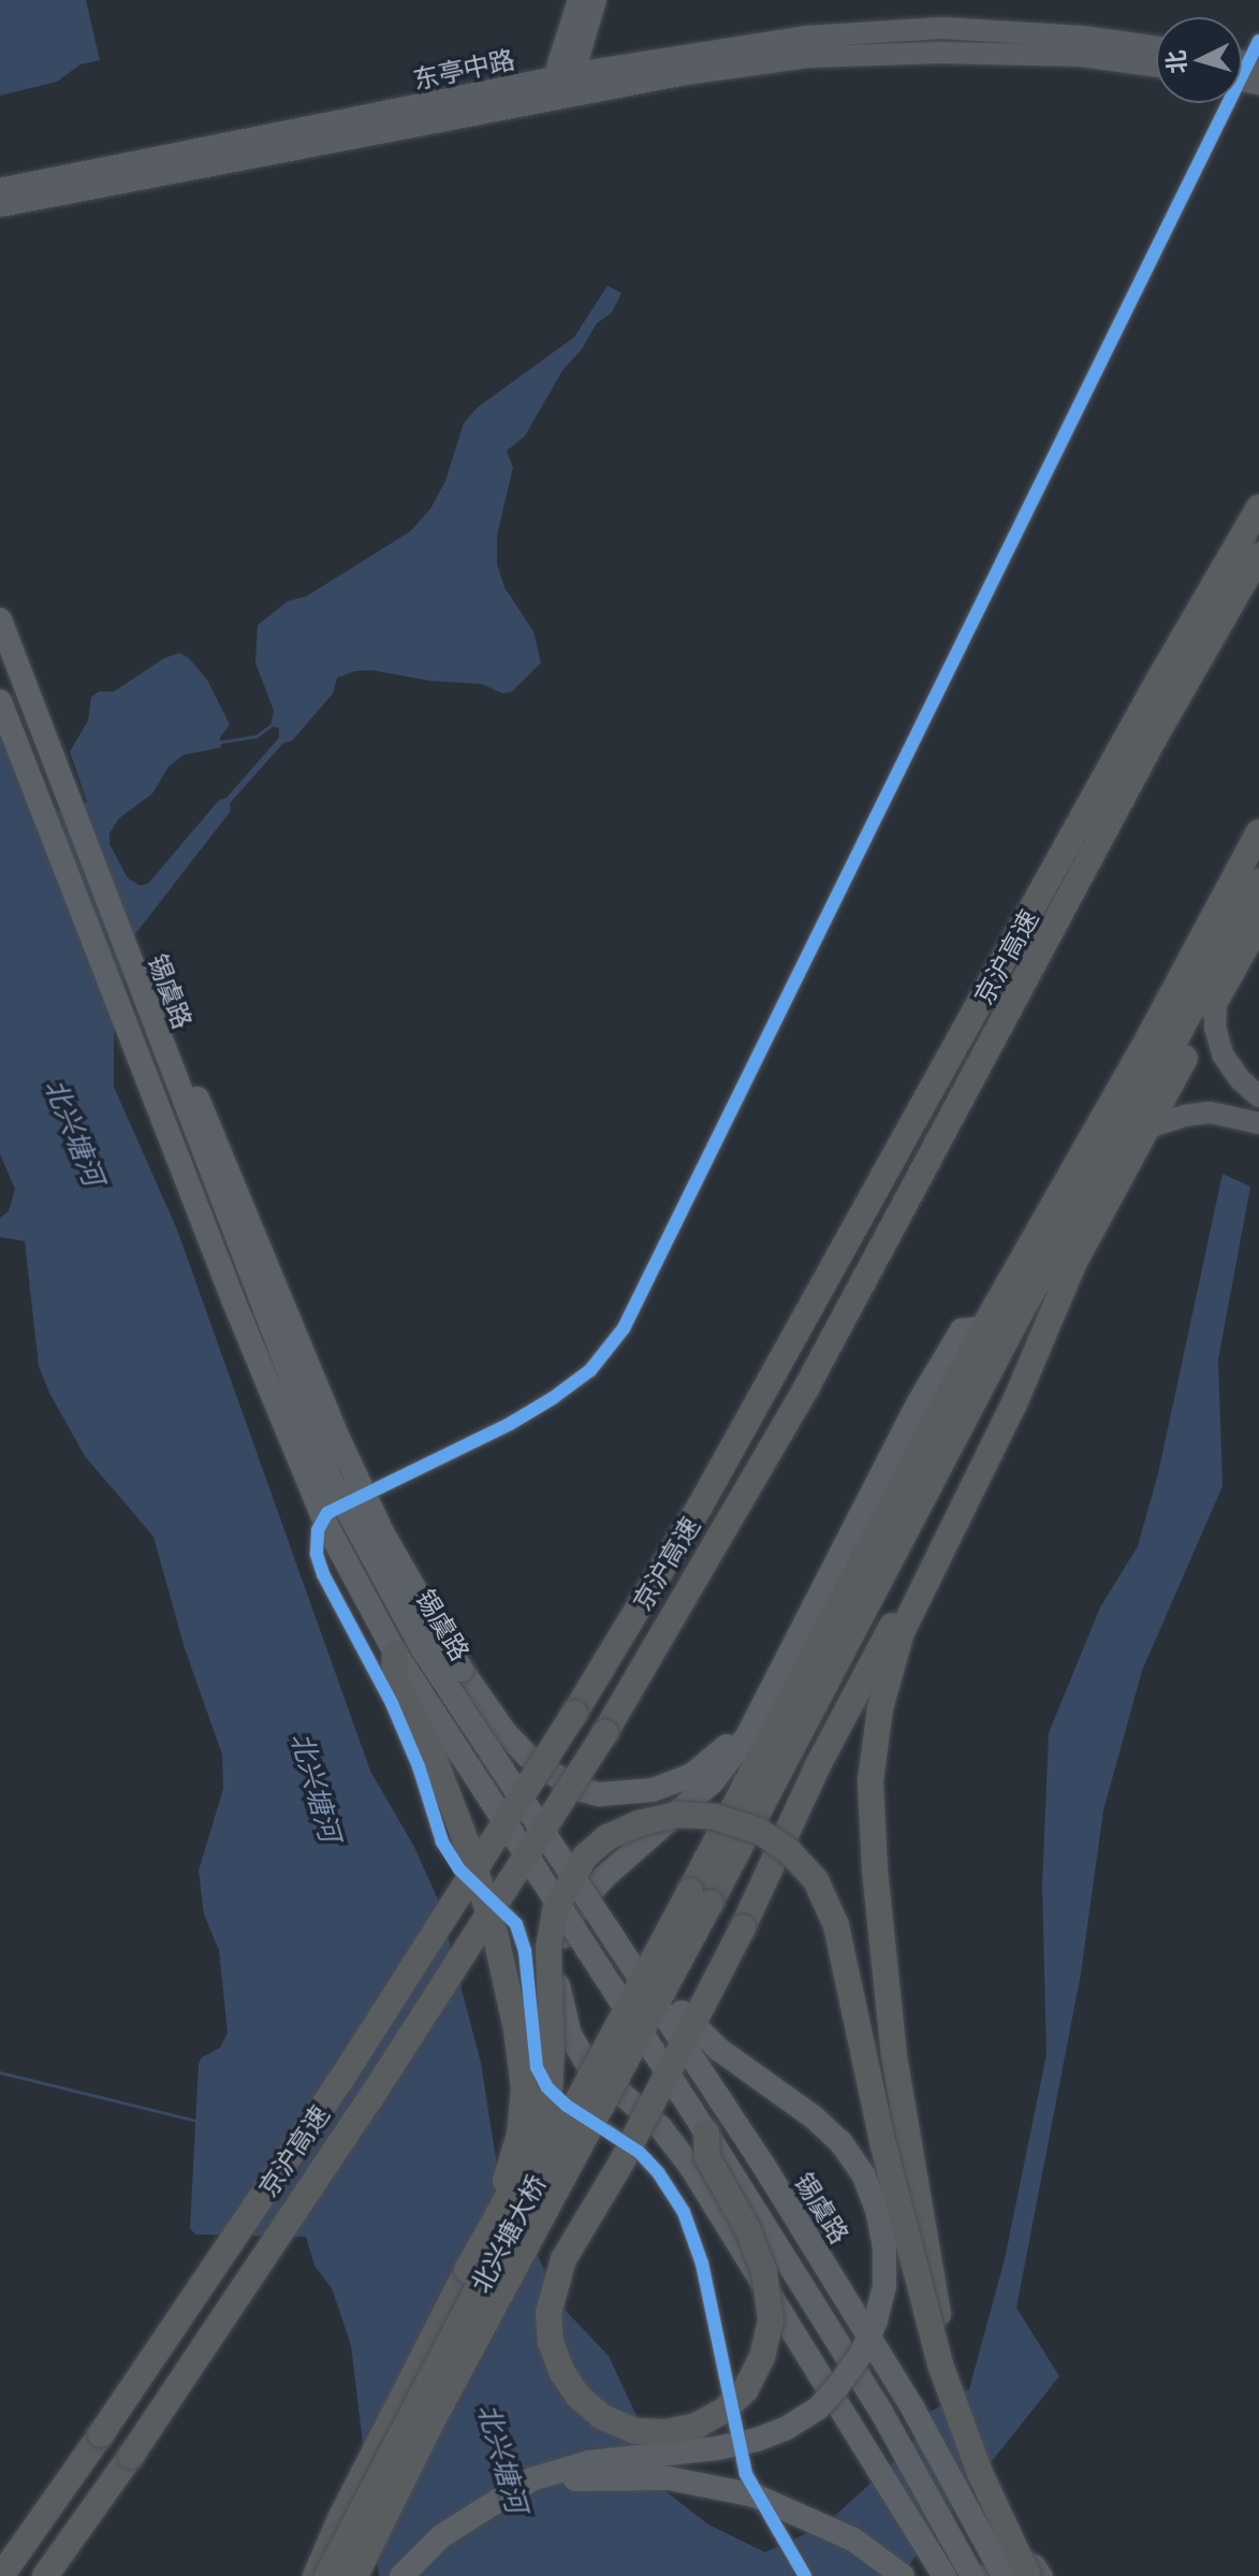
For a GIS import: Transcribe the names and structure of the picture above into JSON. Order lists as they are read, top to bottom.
{
  "streets": {
    "highway": ["京沪高速", "北兴塘大桥"],
    "main road": ["东亭中路", "锡虞路"]
  },
  "water": ["北兴塘河"],
  "north": "left"
}
